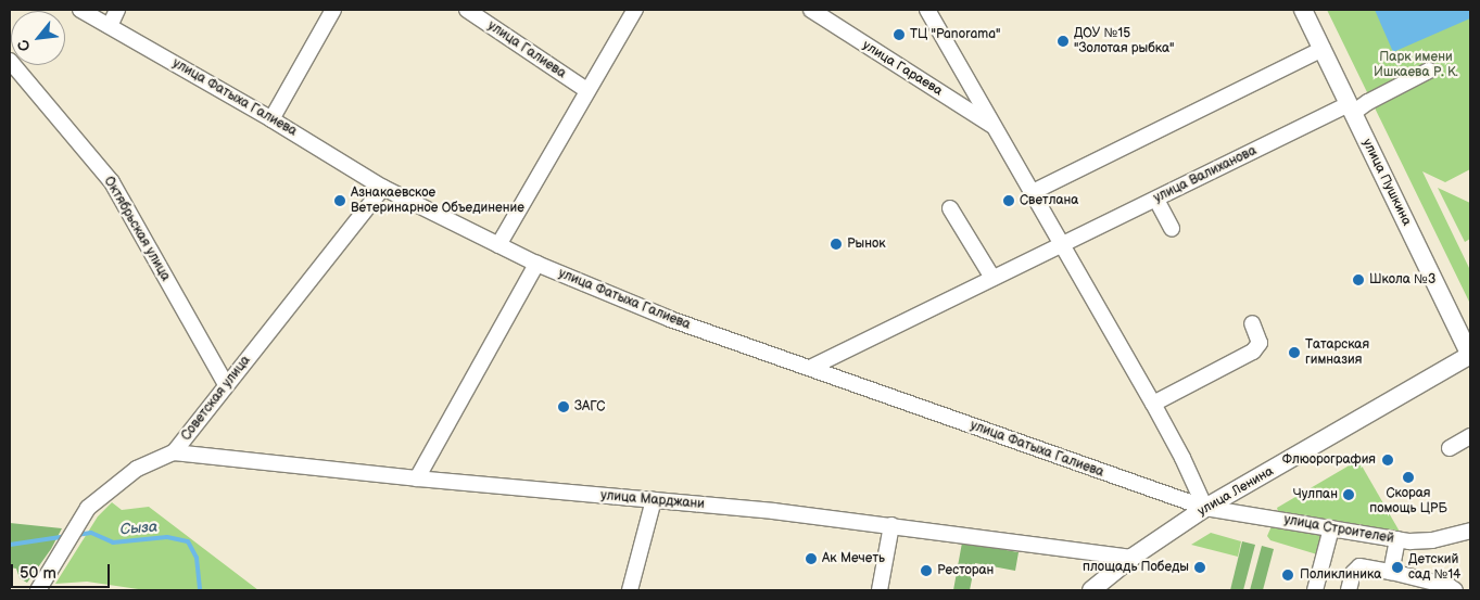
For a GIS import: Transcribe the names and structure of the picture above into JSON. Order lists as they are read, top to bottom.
{
  "streets": {
    "main road": ["улица Пушкина", "улица Ленина"],
    "street": [
      "улица Галиева",
      "улица Гараева",
      "улица Фатыха Галиева",
      "улица Валиханова",
      "Октябрьская улица",
      "Советская улица",
      "улица Марджани",
      "улица Строителей"
    ]
  },
  "crossings": [
    ["улица Фатыха Галиева", "улица Валиханова"],
    ["улица Фатыха Галиева", "Советская улица"],
    ["улица Фатыха Галиева", "улица Ленина"],
    ["улица Фатыха Галиева", "улица Строителей"],
    ["улица Валиханова", "улица Пушкина"],
    ["улица Пушкина", "улица Ленина"],
    ["Октябрьская улица", "Советская улица"],
    ["Советская улица", "улица Марджани"],
    ["улица Ленина", "улица Марджани"],
    ["улица Ленина", "улица Строителей"]
  ],
  "water": ["Сыза"],
  "parks": ["Парк имени Ишкаева Р. К."],
  "places": [
    "ТЦ \"Panorama\"",
    "ДОУ №15 \"Золотая рыбка\"",
    "Азнакаевское Ветеринарное Объединение",
    "Светлана",
    "Рынок",
    "Школа №3",
    "Татарская гимназия",
    "ЗАГС",
    "Флюорография",
    "Скорая помощь ЦРБ",
    "Чулпан",
    "Ак Мечеть",
    "площадь Победы",
    "Детский сад №14",
    "Ресторан",
    "Поликлиника"
  ],
  "scale_bar": "50 m",
  "north": "bottom left"
}
